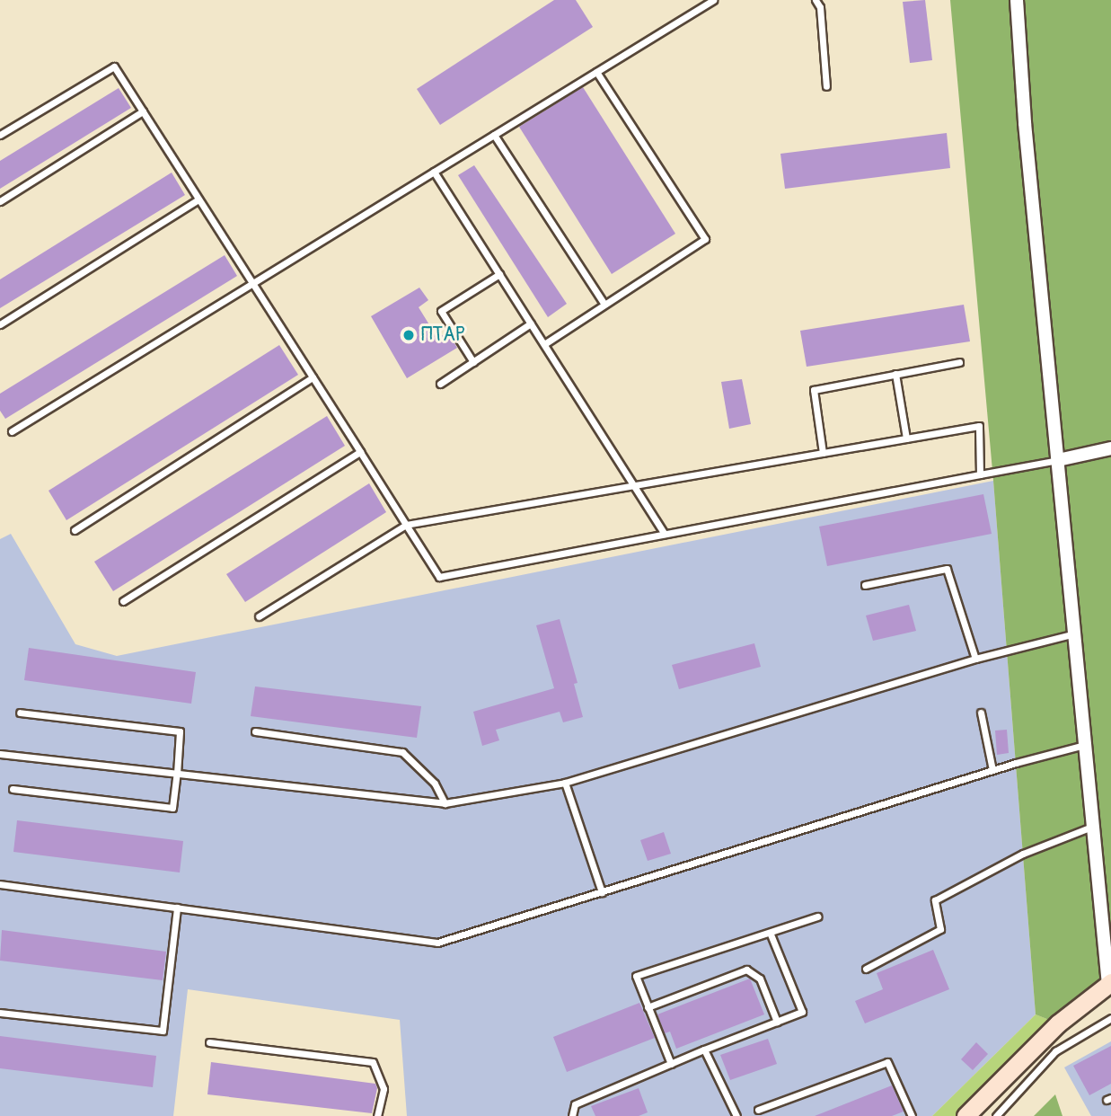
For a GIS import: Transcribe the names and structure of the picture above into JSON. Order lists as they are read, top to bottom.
{
  "places": ["ПТАР"]
}
